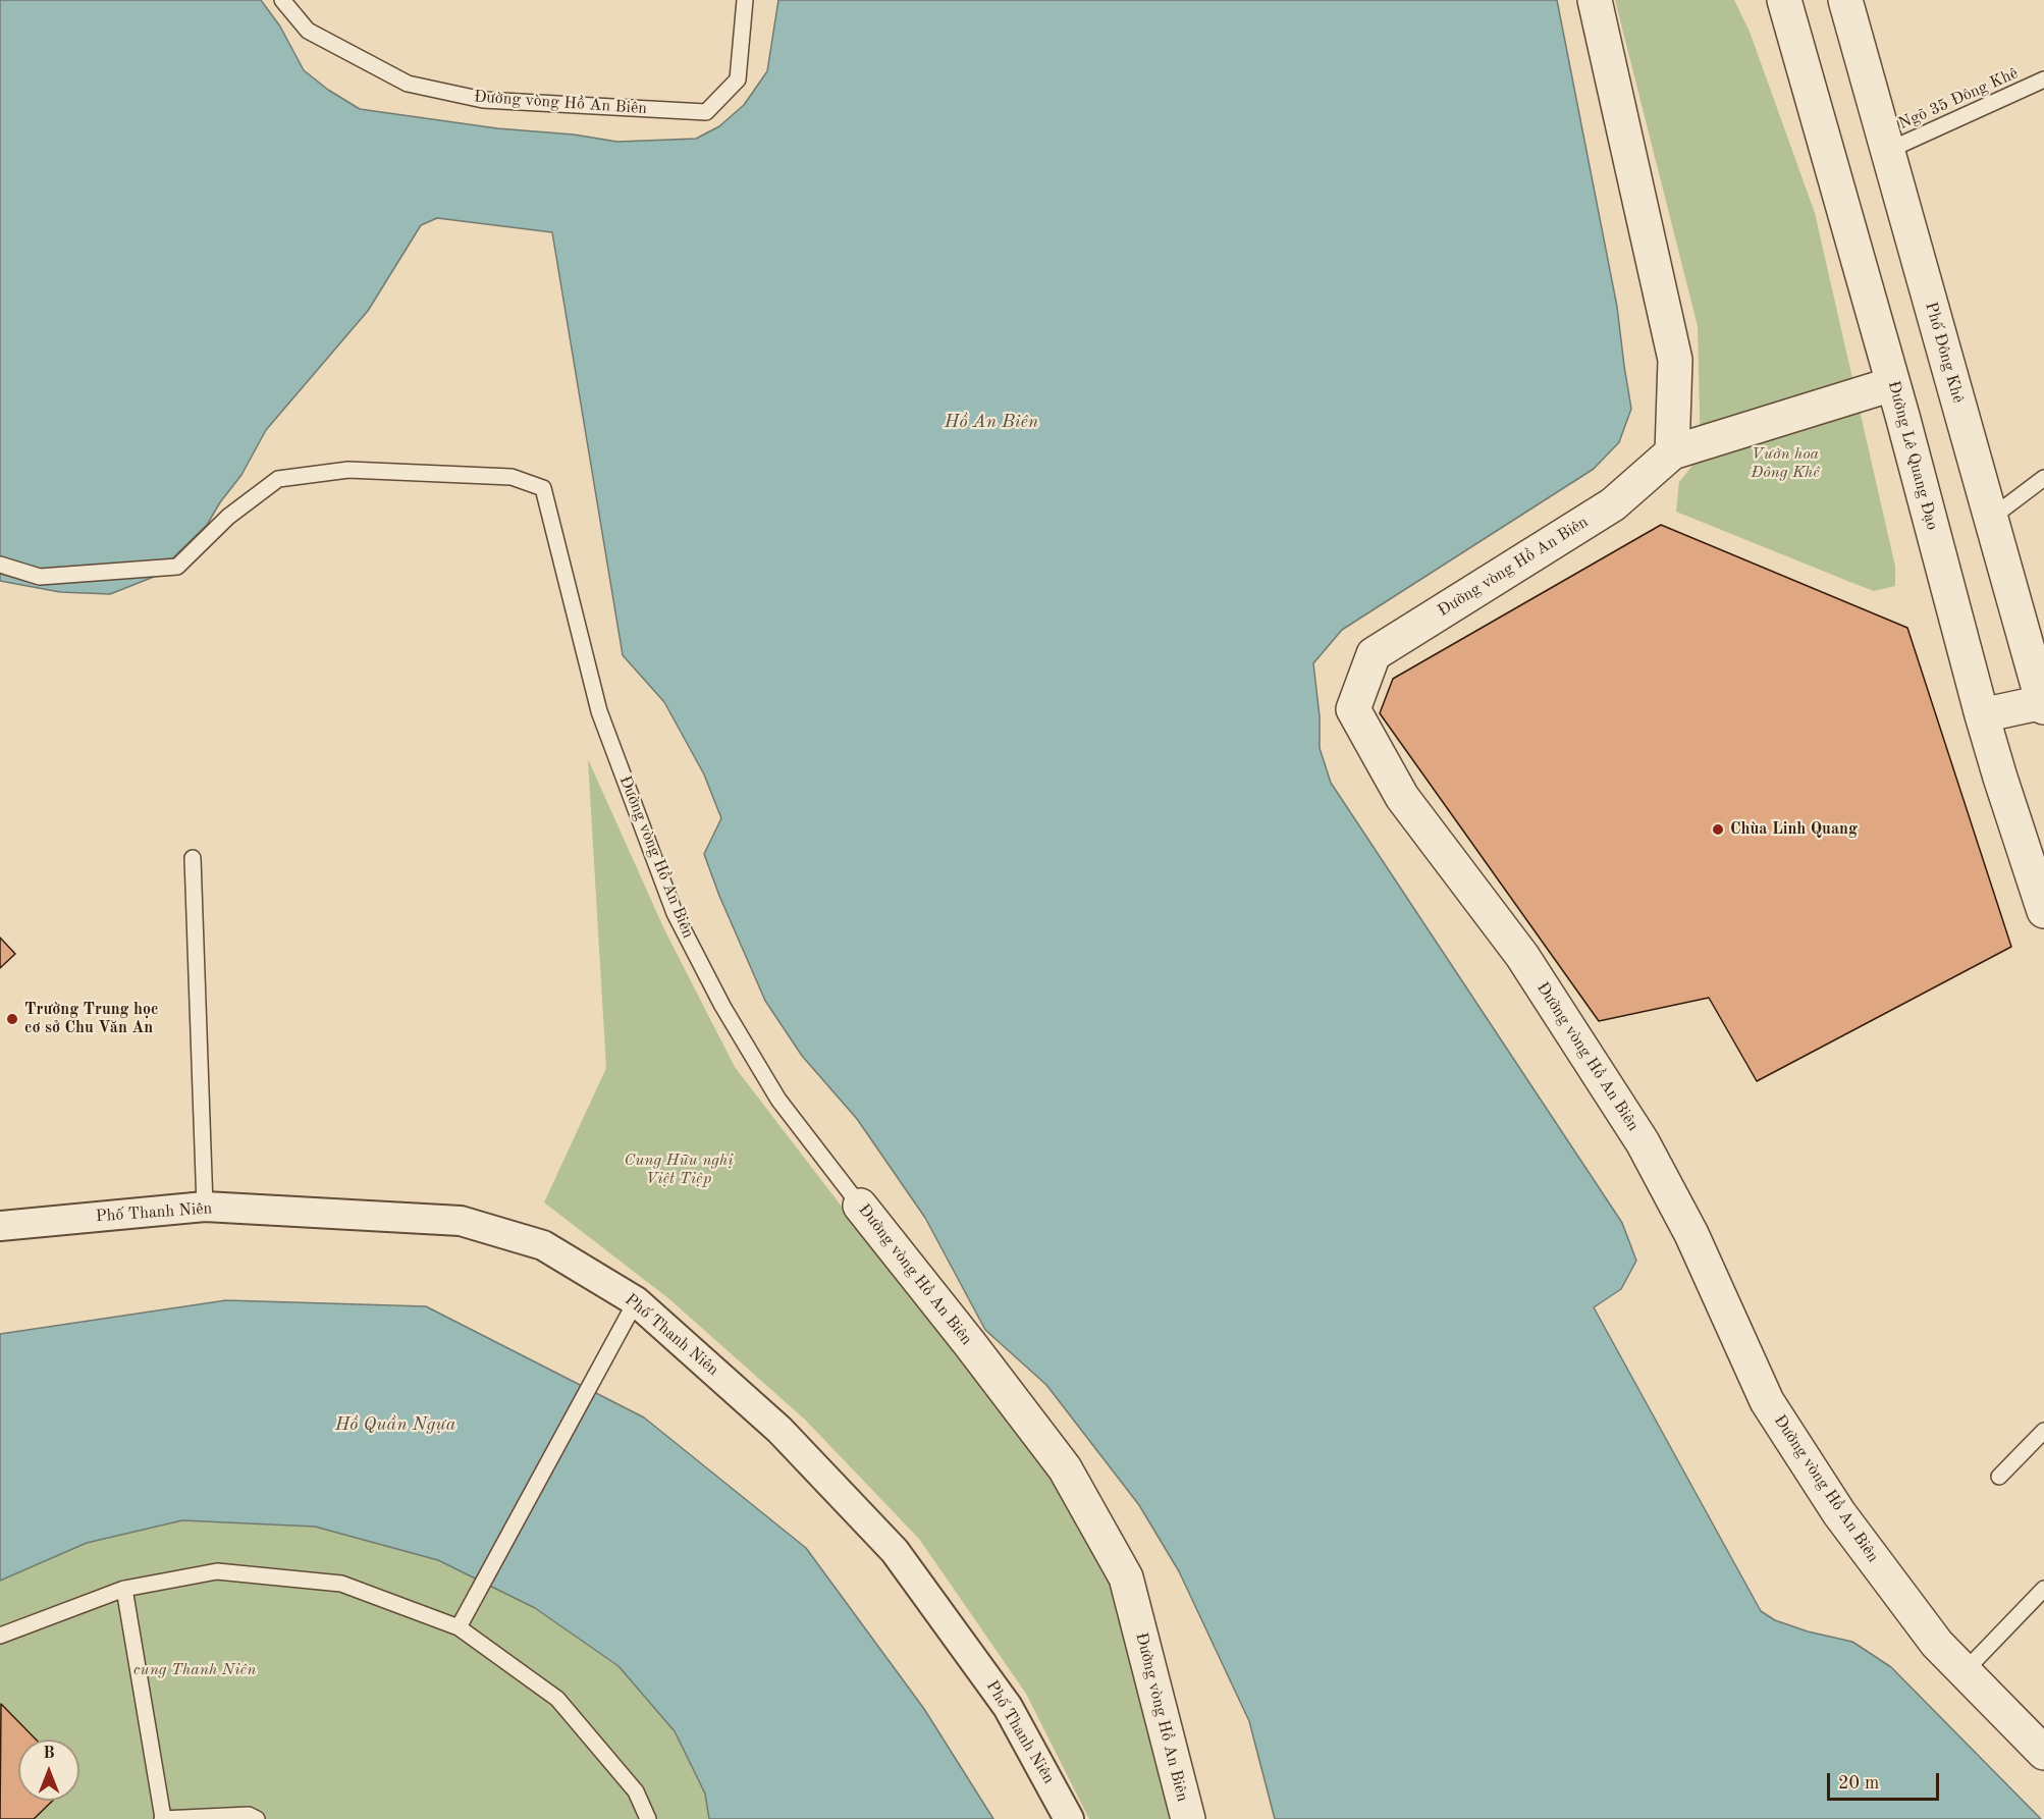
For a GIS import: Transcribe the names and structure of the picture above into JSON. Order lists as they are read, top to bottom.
{
  "streets": {
    "street": [
      "Đường vòng Hồ An Biên",
      "Phố Đông Khê",
      "Đường Lê Quang Đạo",
      "Phố Thanh Niên"
    ],
    "lane": ["Ngõ 35 Đông Khê"]
  },
  "crossings": [
    ["Ngõ 35 Đông Khê", "Phố Đông Khê"],
    ["Đường vòng Hồ An Biên", "Đường Lê Quang Đạo"]
  ],
  "water": ["Hồ An Biên", "Hồ Quần Ngựa"],
  "parks": ["Vườn hoa Đông Khê", "Cung Hữu nghị Việt Tiệp", "cung Thanh Niên"],
  "places": ["Chùa Linh Quang", "Trường Trung học cơ sở Chu Văn An"],
  "scale_bar": "20 m",
  "north": "top"
}
